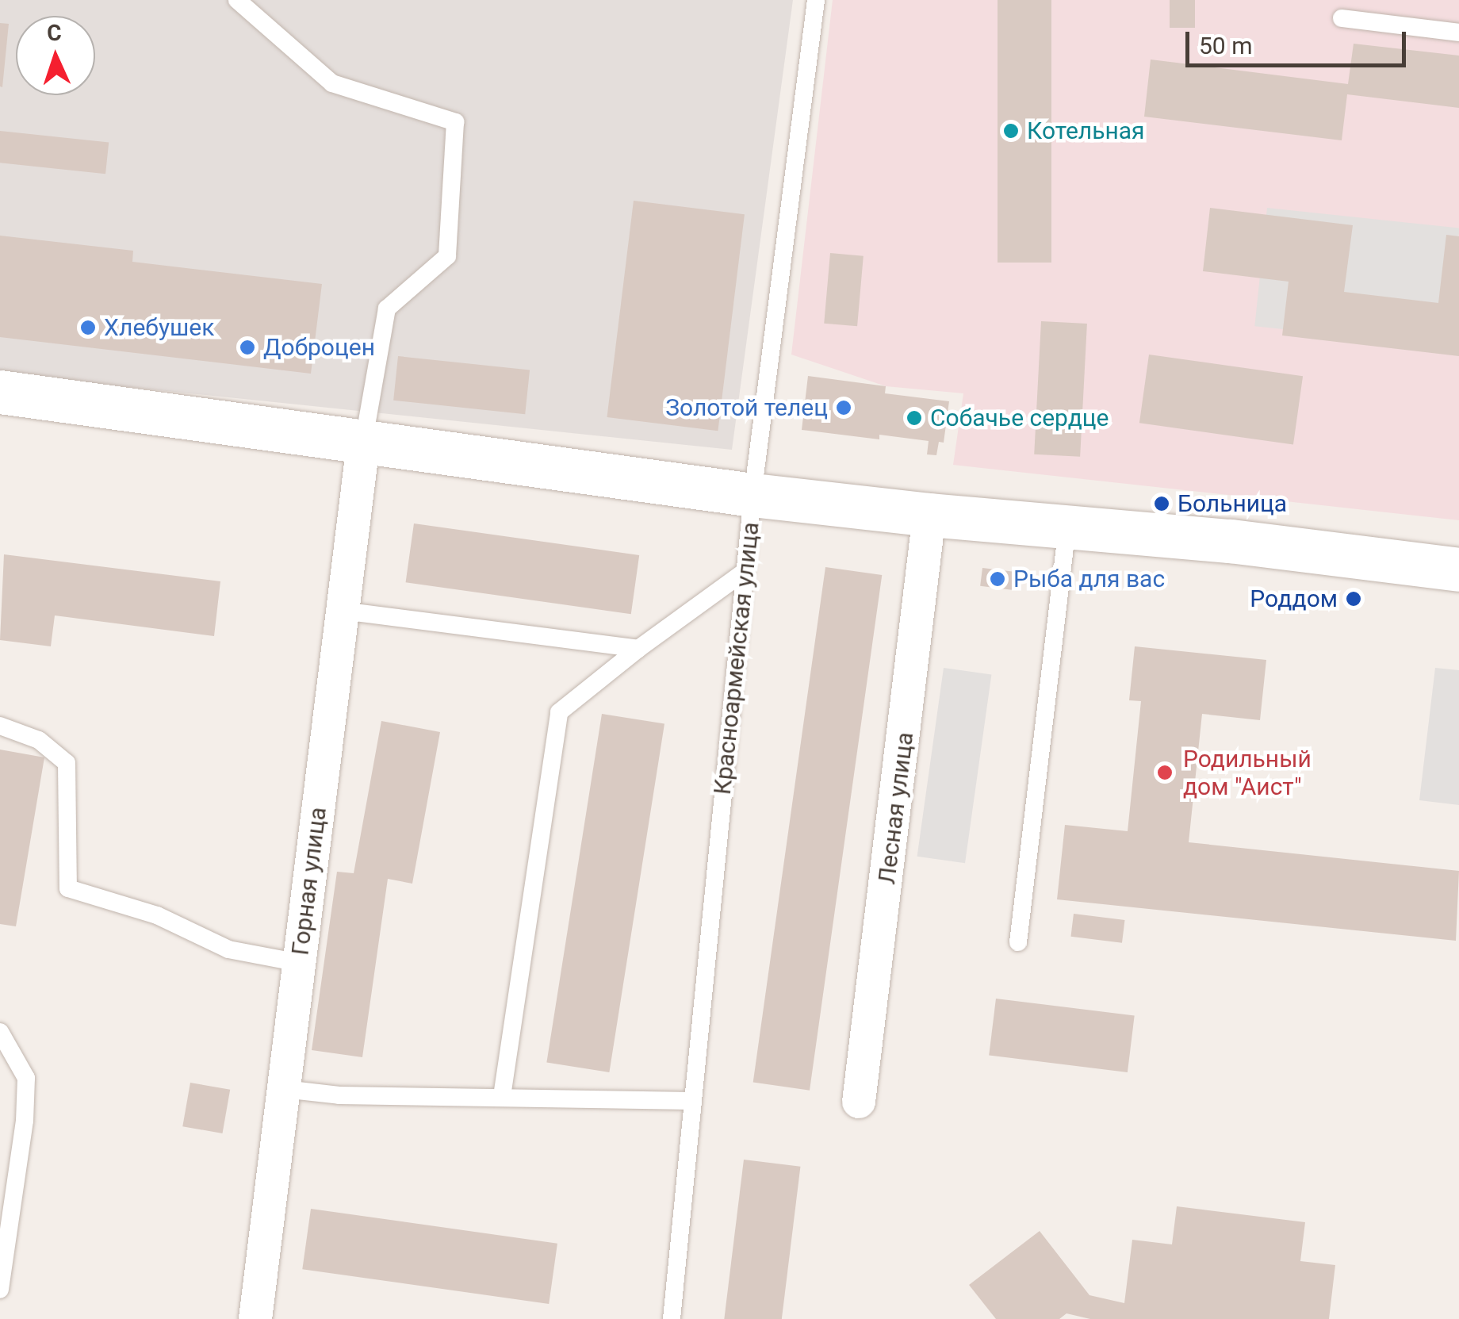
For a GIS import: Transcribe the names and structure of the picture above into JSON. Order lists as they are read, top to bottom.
{
  "streets": {
    "street": ["Лесная улица", "Горная улица"],
    "lane": ["Красноармейская улица"]
  },
  "places": [
    "Котельная",
    "Хлебушек",
    "Доброцен",
    "Золотой телец",
    "Собачье сердце",
    "Больница",
    "Рыба для вас",
    "Роддом",
    "Родильный дом \"Аист\""
  ],
  "scale_bar": "50 m",
  "north": "top"
}
